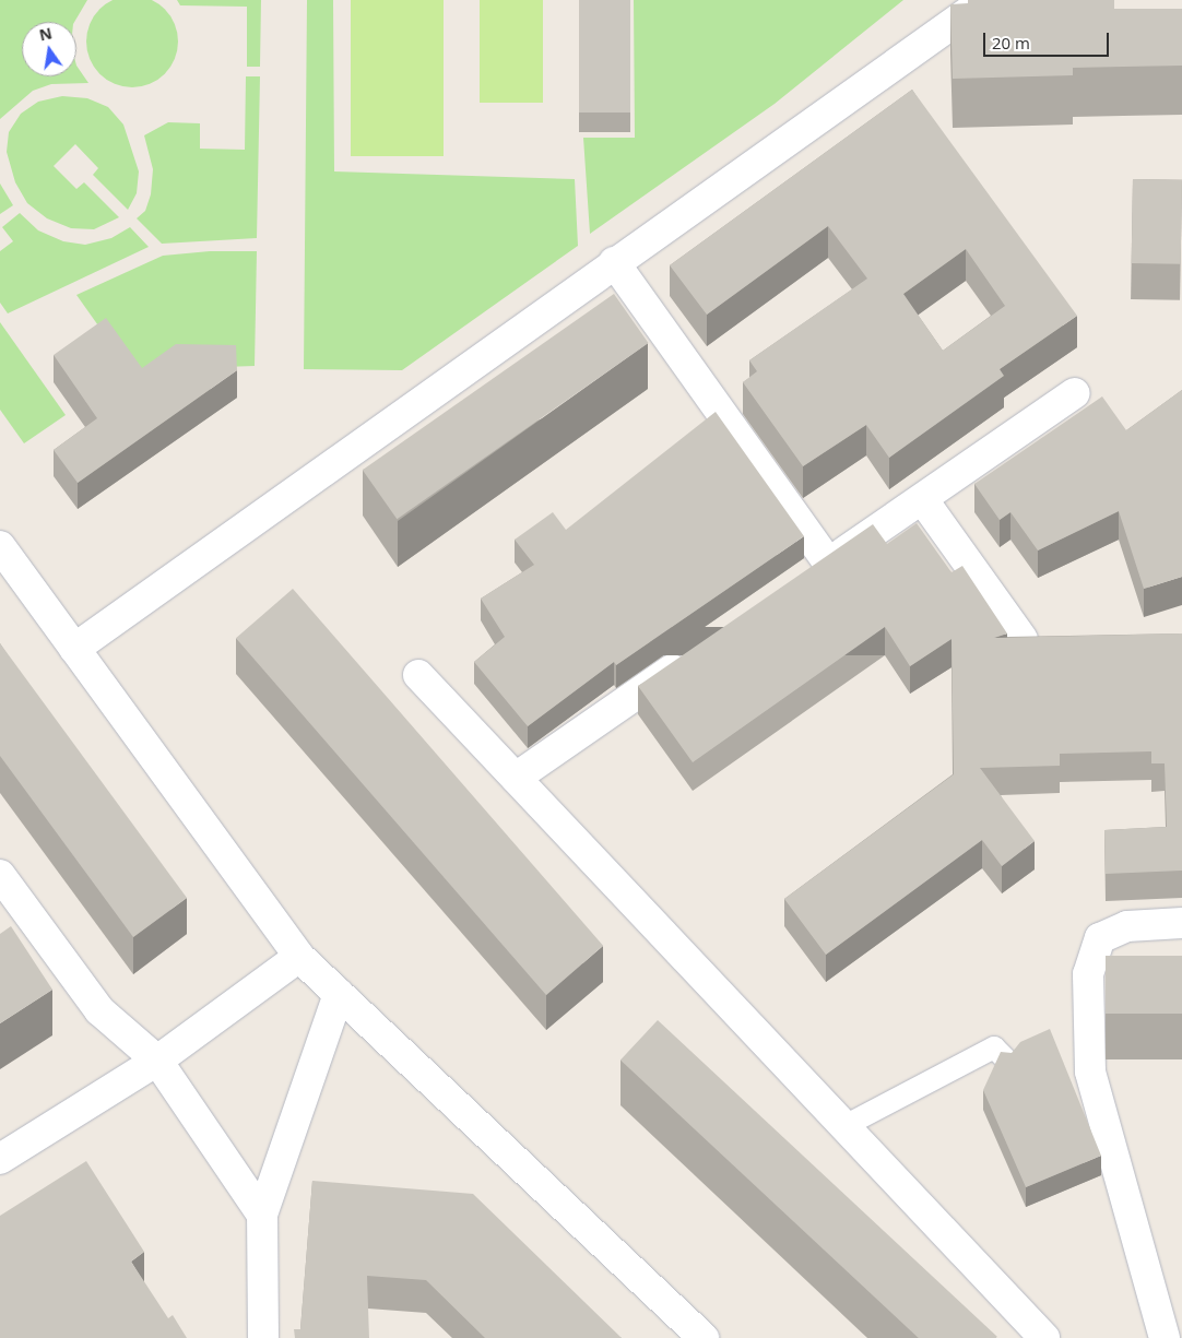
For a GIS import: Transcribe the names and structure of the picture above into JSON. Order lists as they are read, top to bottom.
{
  "scale_bar": "20 m",
  "north": "top"
}
